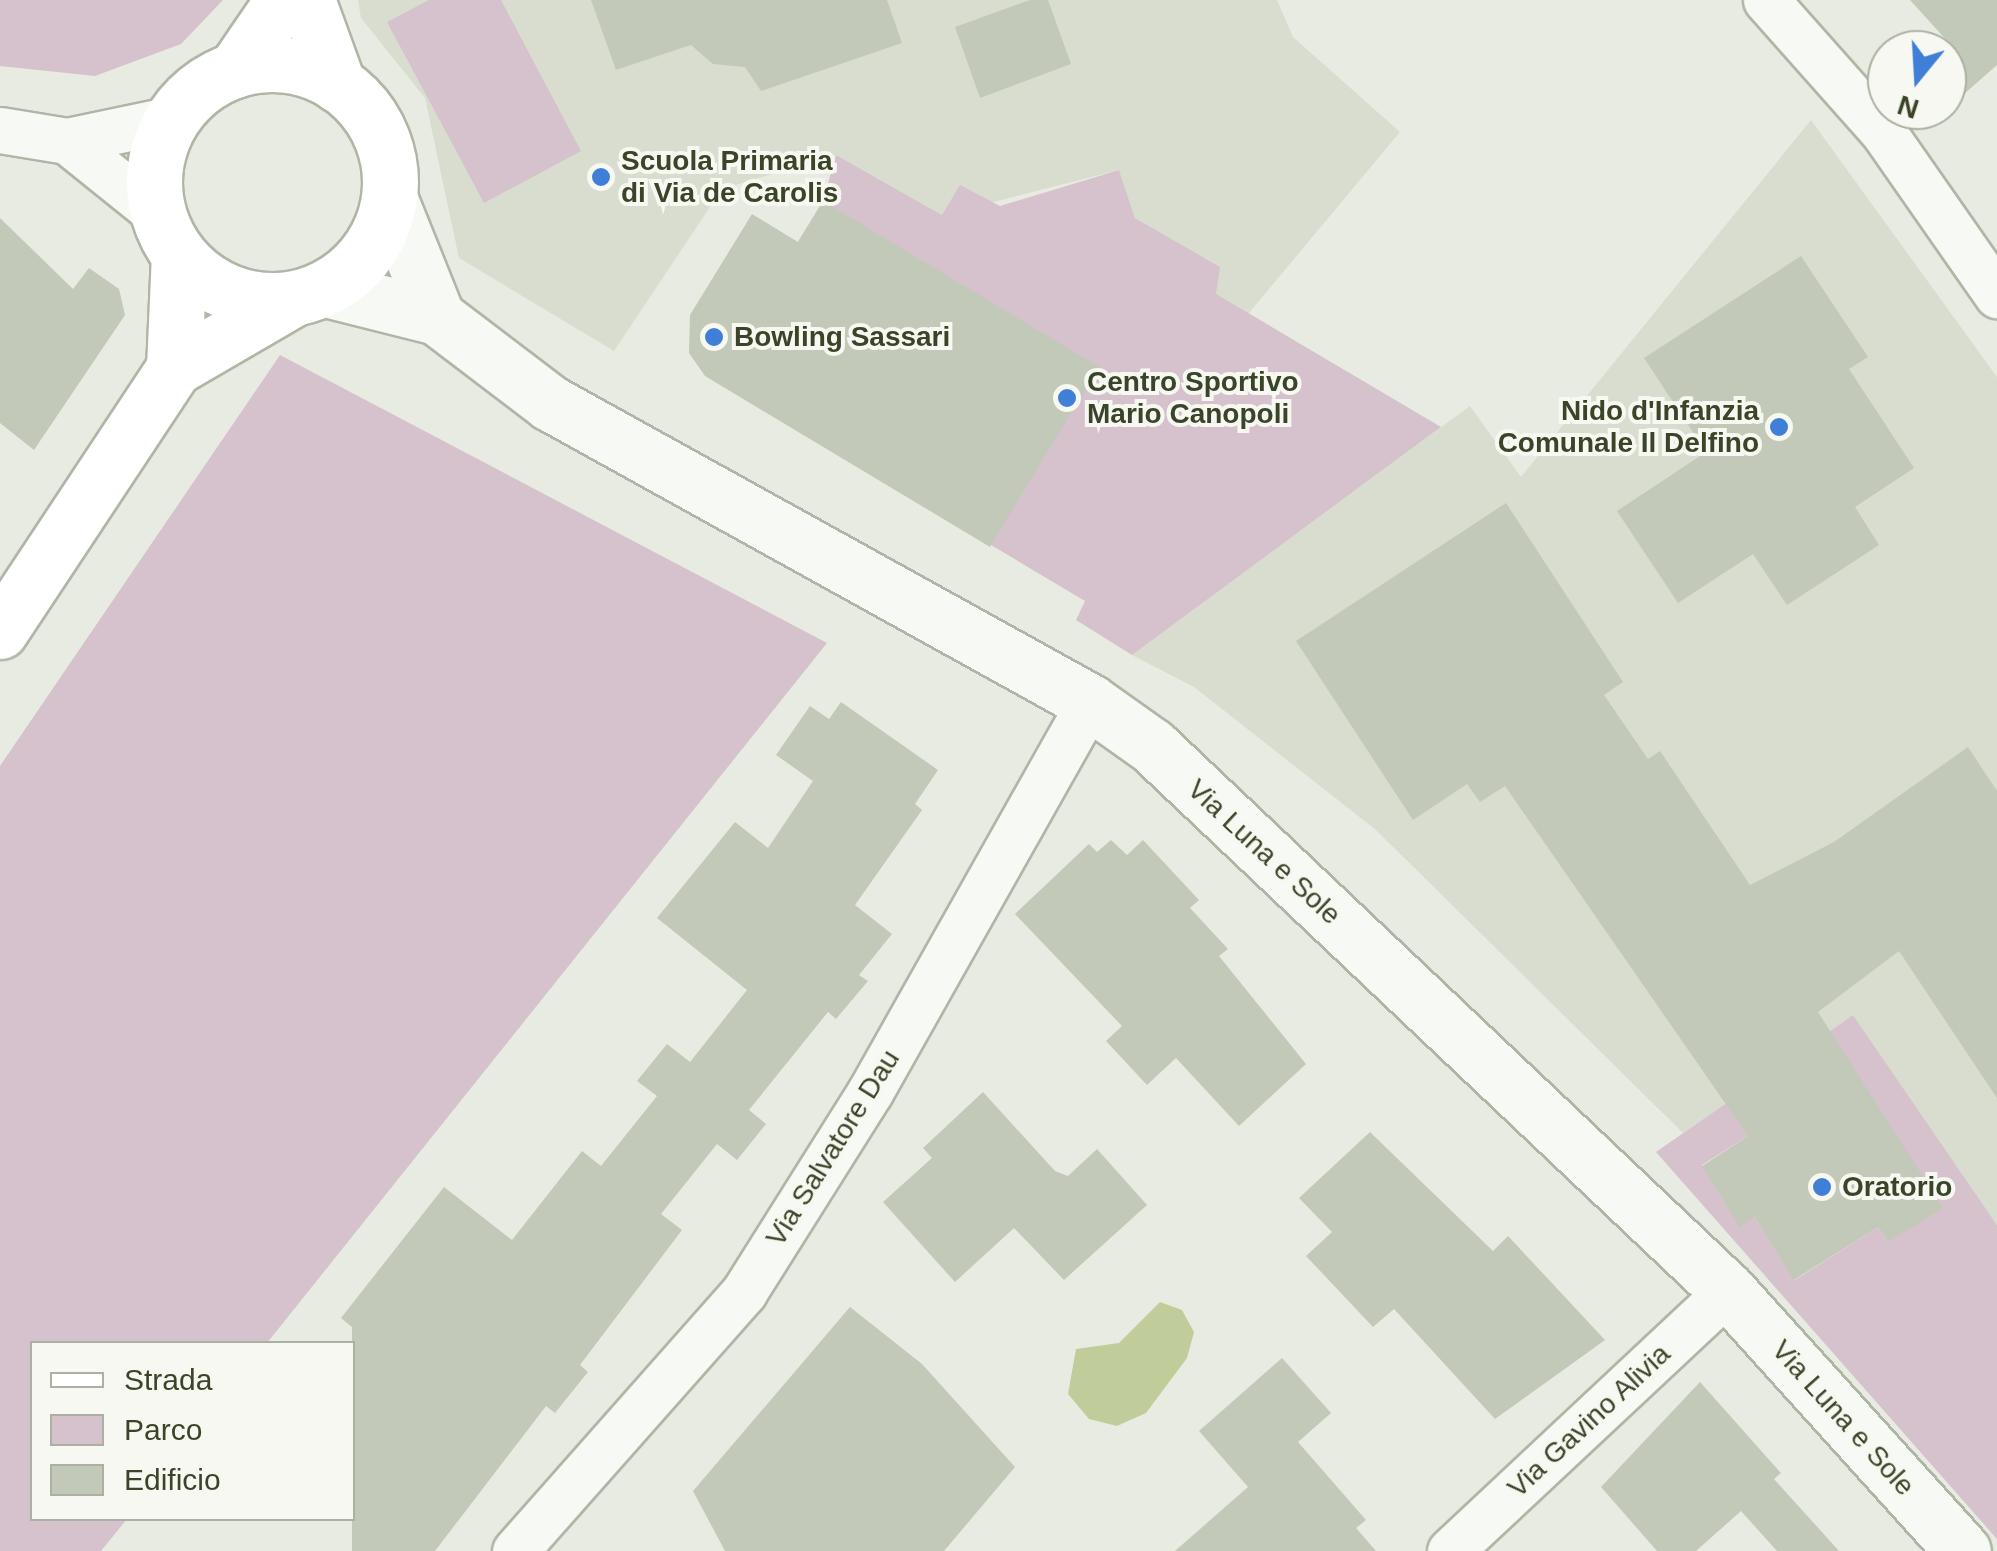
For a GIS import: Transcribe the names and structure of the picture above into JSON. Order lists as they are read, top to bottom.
{
  "streets": {
    "street": ["Via Luna e Sole", "Via Salvatore Dau", "Via Gavino Alivia"]
  },
  "crossings": [
    ["Via Luna e Sole", "Via Salvatore Dau"],
    ["Via Luna e Sole", "Via Gavino Alivia"]
  ],
  "places": [
    "Scuola Primaria di Via de Carolis",
    "Bowling Sassari",
    "Centro Sportivo Mario Canopoli",
    "Nido d'Infanzia Comunale Il Delfino",
    "Oratorio"
  ],
  "legend": ["Strada", "Parco", "Edificio"],
  "north": "bottom"
}
